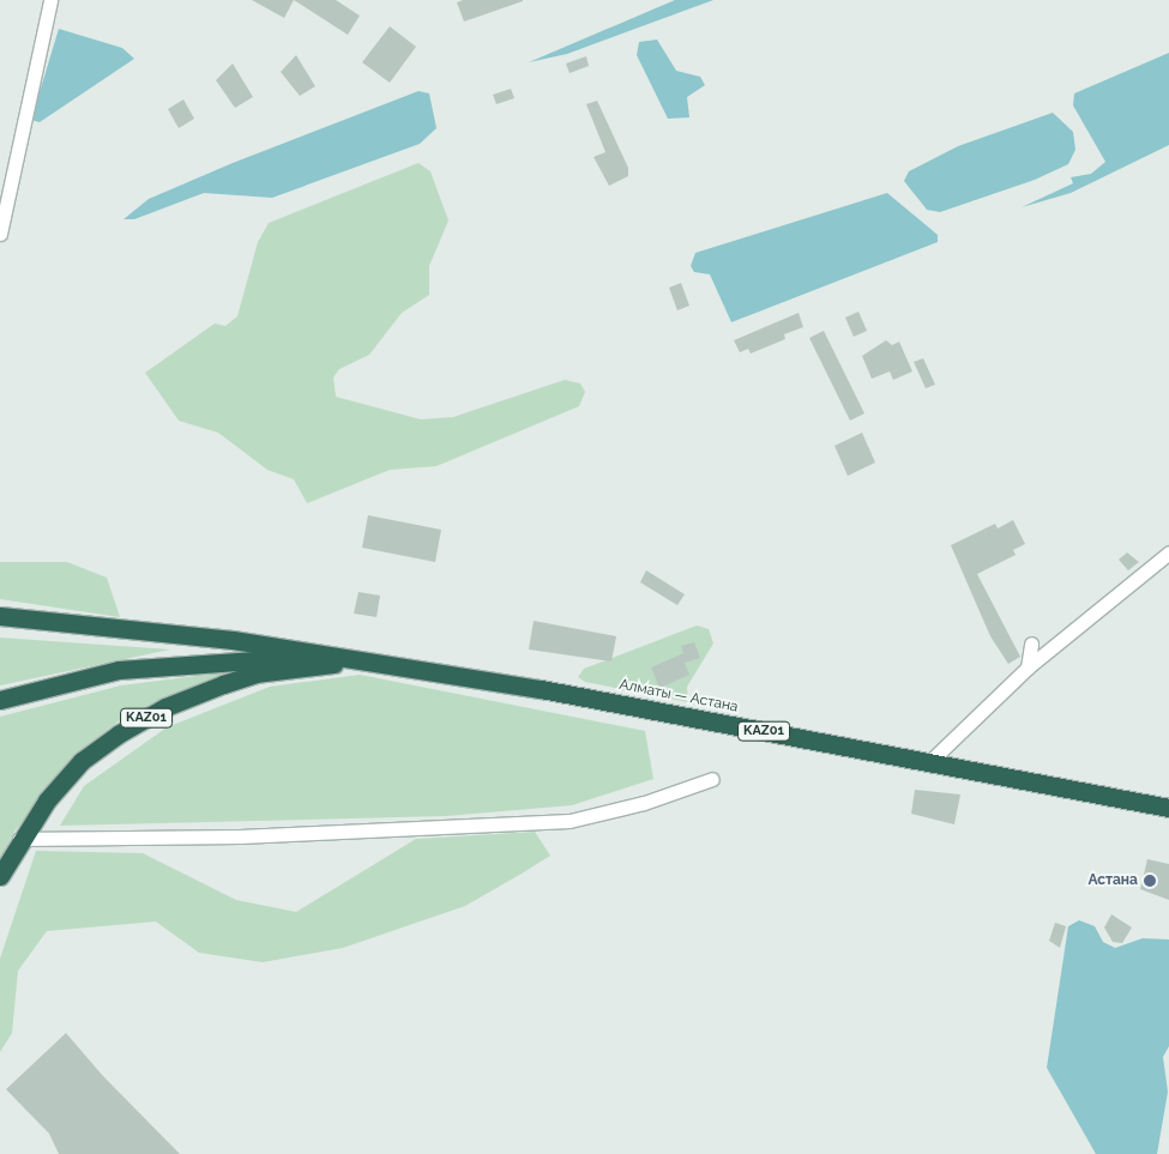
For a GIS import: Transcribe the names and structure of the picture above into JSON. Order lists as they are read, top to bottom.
{
  "streets": {
    "highway": ["Алматы — Астана", "KАZ01"]
  },
  "crossings": [
    ["Алматы — Астана", "KАZ01"]
  ],
  "places": ["Астана"]
}
